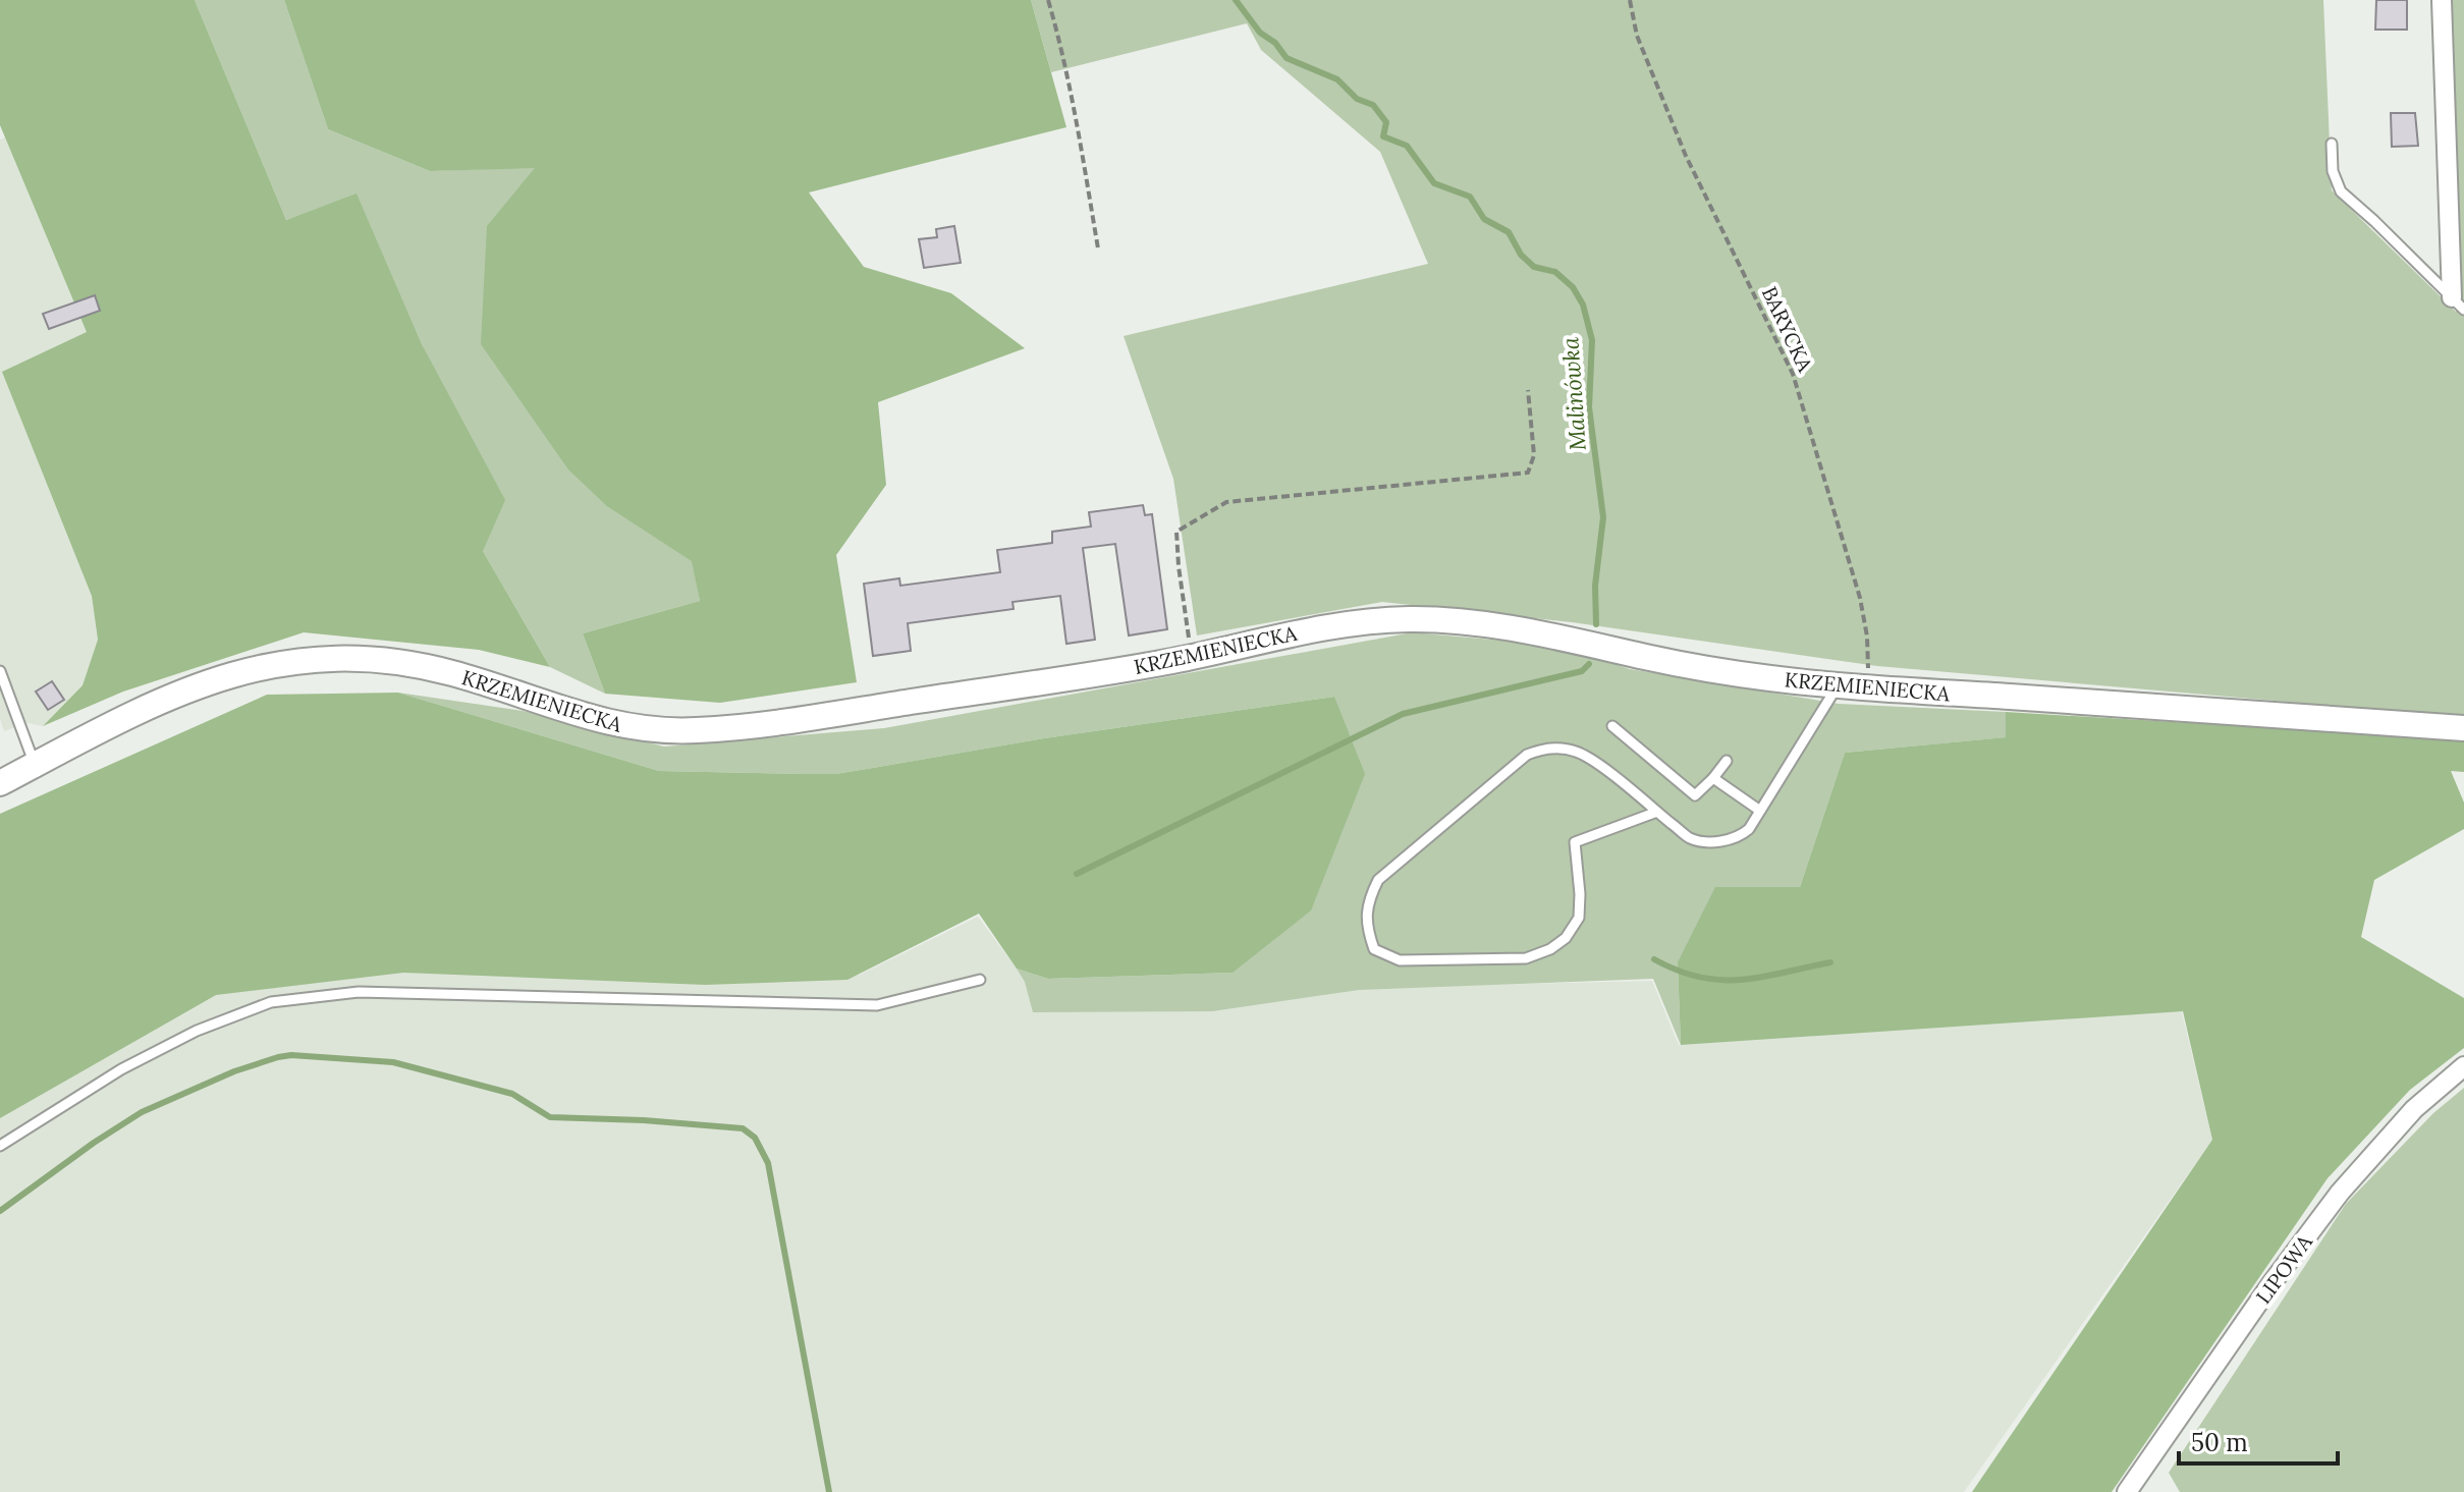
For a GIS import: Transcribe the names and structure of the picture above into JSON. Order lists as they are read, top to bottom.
{
  "streets": {
    "street": ["KRZEMIENIECKA", "LIPOWA"],
    "path": ["BARYCKA"]
  },
  "crossings": [
    ["BARYCKA", "KRZEMIENIECKA"]
  ],
  "water": ["Malinówka"],
  "scale_bar": "50 m"
}
